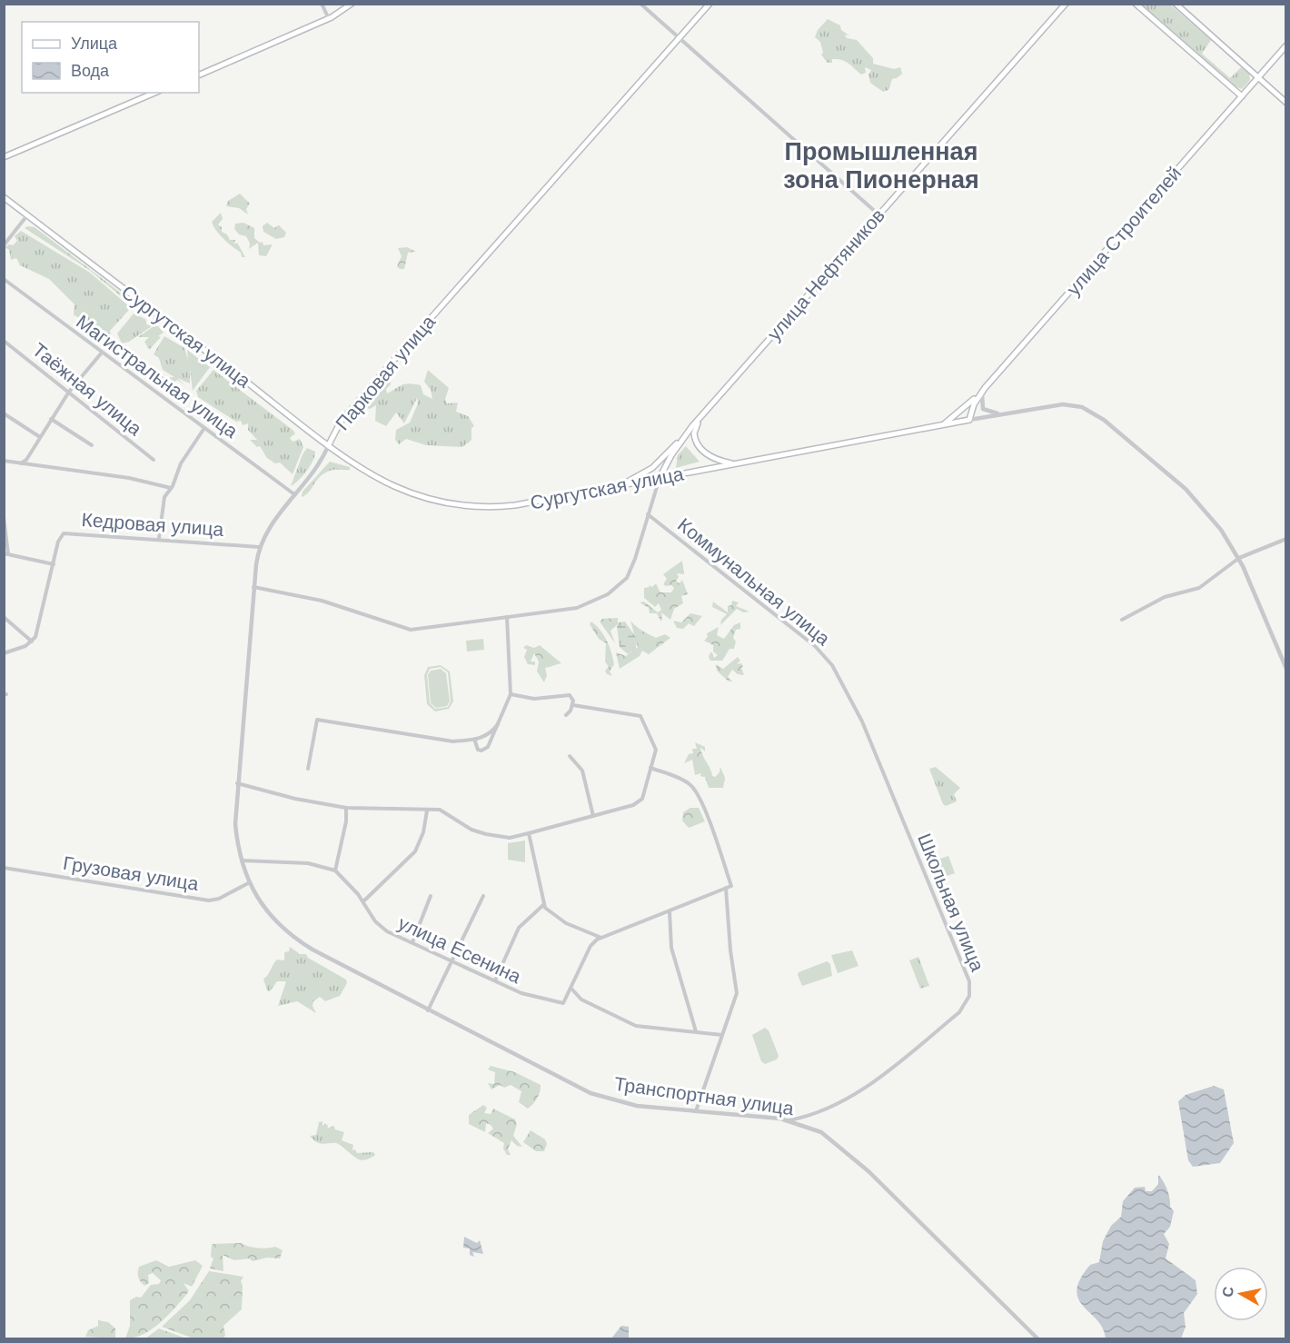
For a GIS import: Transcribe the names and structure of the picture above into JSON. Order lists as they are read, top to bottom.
{
  "streets": {
    "main road": [
      "улица Строителей",
      "улица Нефтяников",
      "Сургутская улица",
      "Парковая улица"
    ],
    "street": [
      "Магистральная улица",
      "Таёжная улица",
      "Кедровая улица",
      "Коммунальная улица",
      "Грузовая улица",
      "Школьная улица",
      "улица Есенина",
      "Транспортная улица"
    ]
  },
  "crossings": [
    ["улица Строителей", "Сургутская улица"],
    ["улица Нефтяников", "Сургутская улица"],
    ["Сургутская улица", "Парковая улица"],
    ["Парковая улица", "Магистральная улица"],
    ["Парковая улица", "Кедровая улица"],
    ["Парковая улица", "Грузовая улица"],
    ["Парковая улица", "Транспортная улица"],
    ["Коммунальная улица", "Школьная улица"],
    ["Грузовая улица", "Транспортная улица"],
    ["Школьная улица", "Транспортная улица"]
  ],
  "districts": ["Промышленная зона Пионерная"],
  "legend": ["Улица", "Вода"],
  "north": "left"
}
